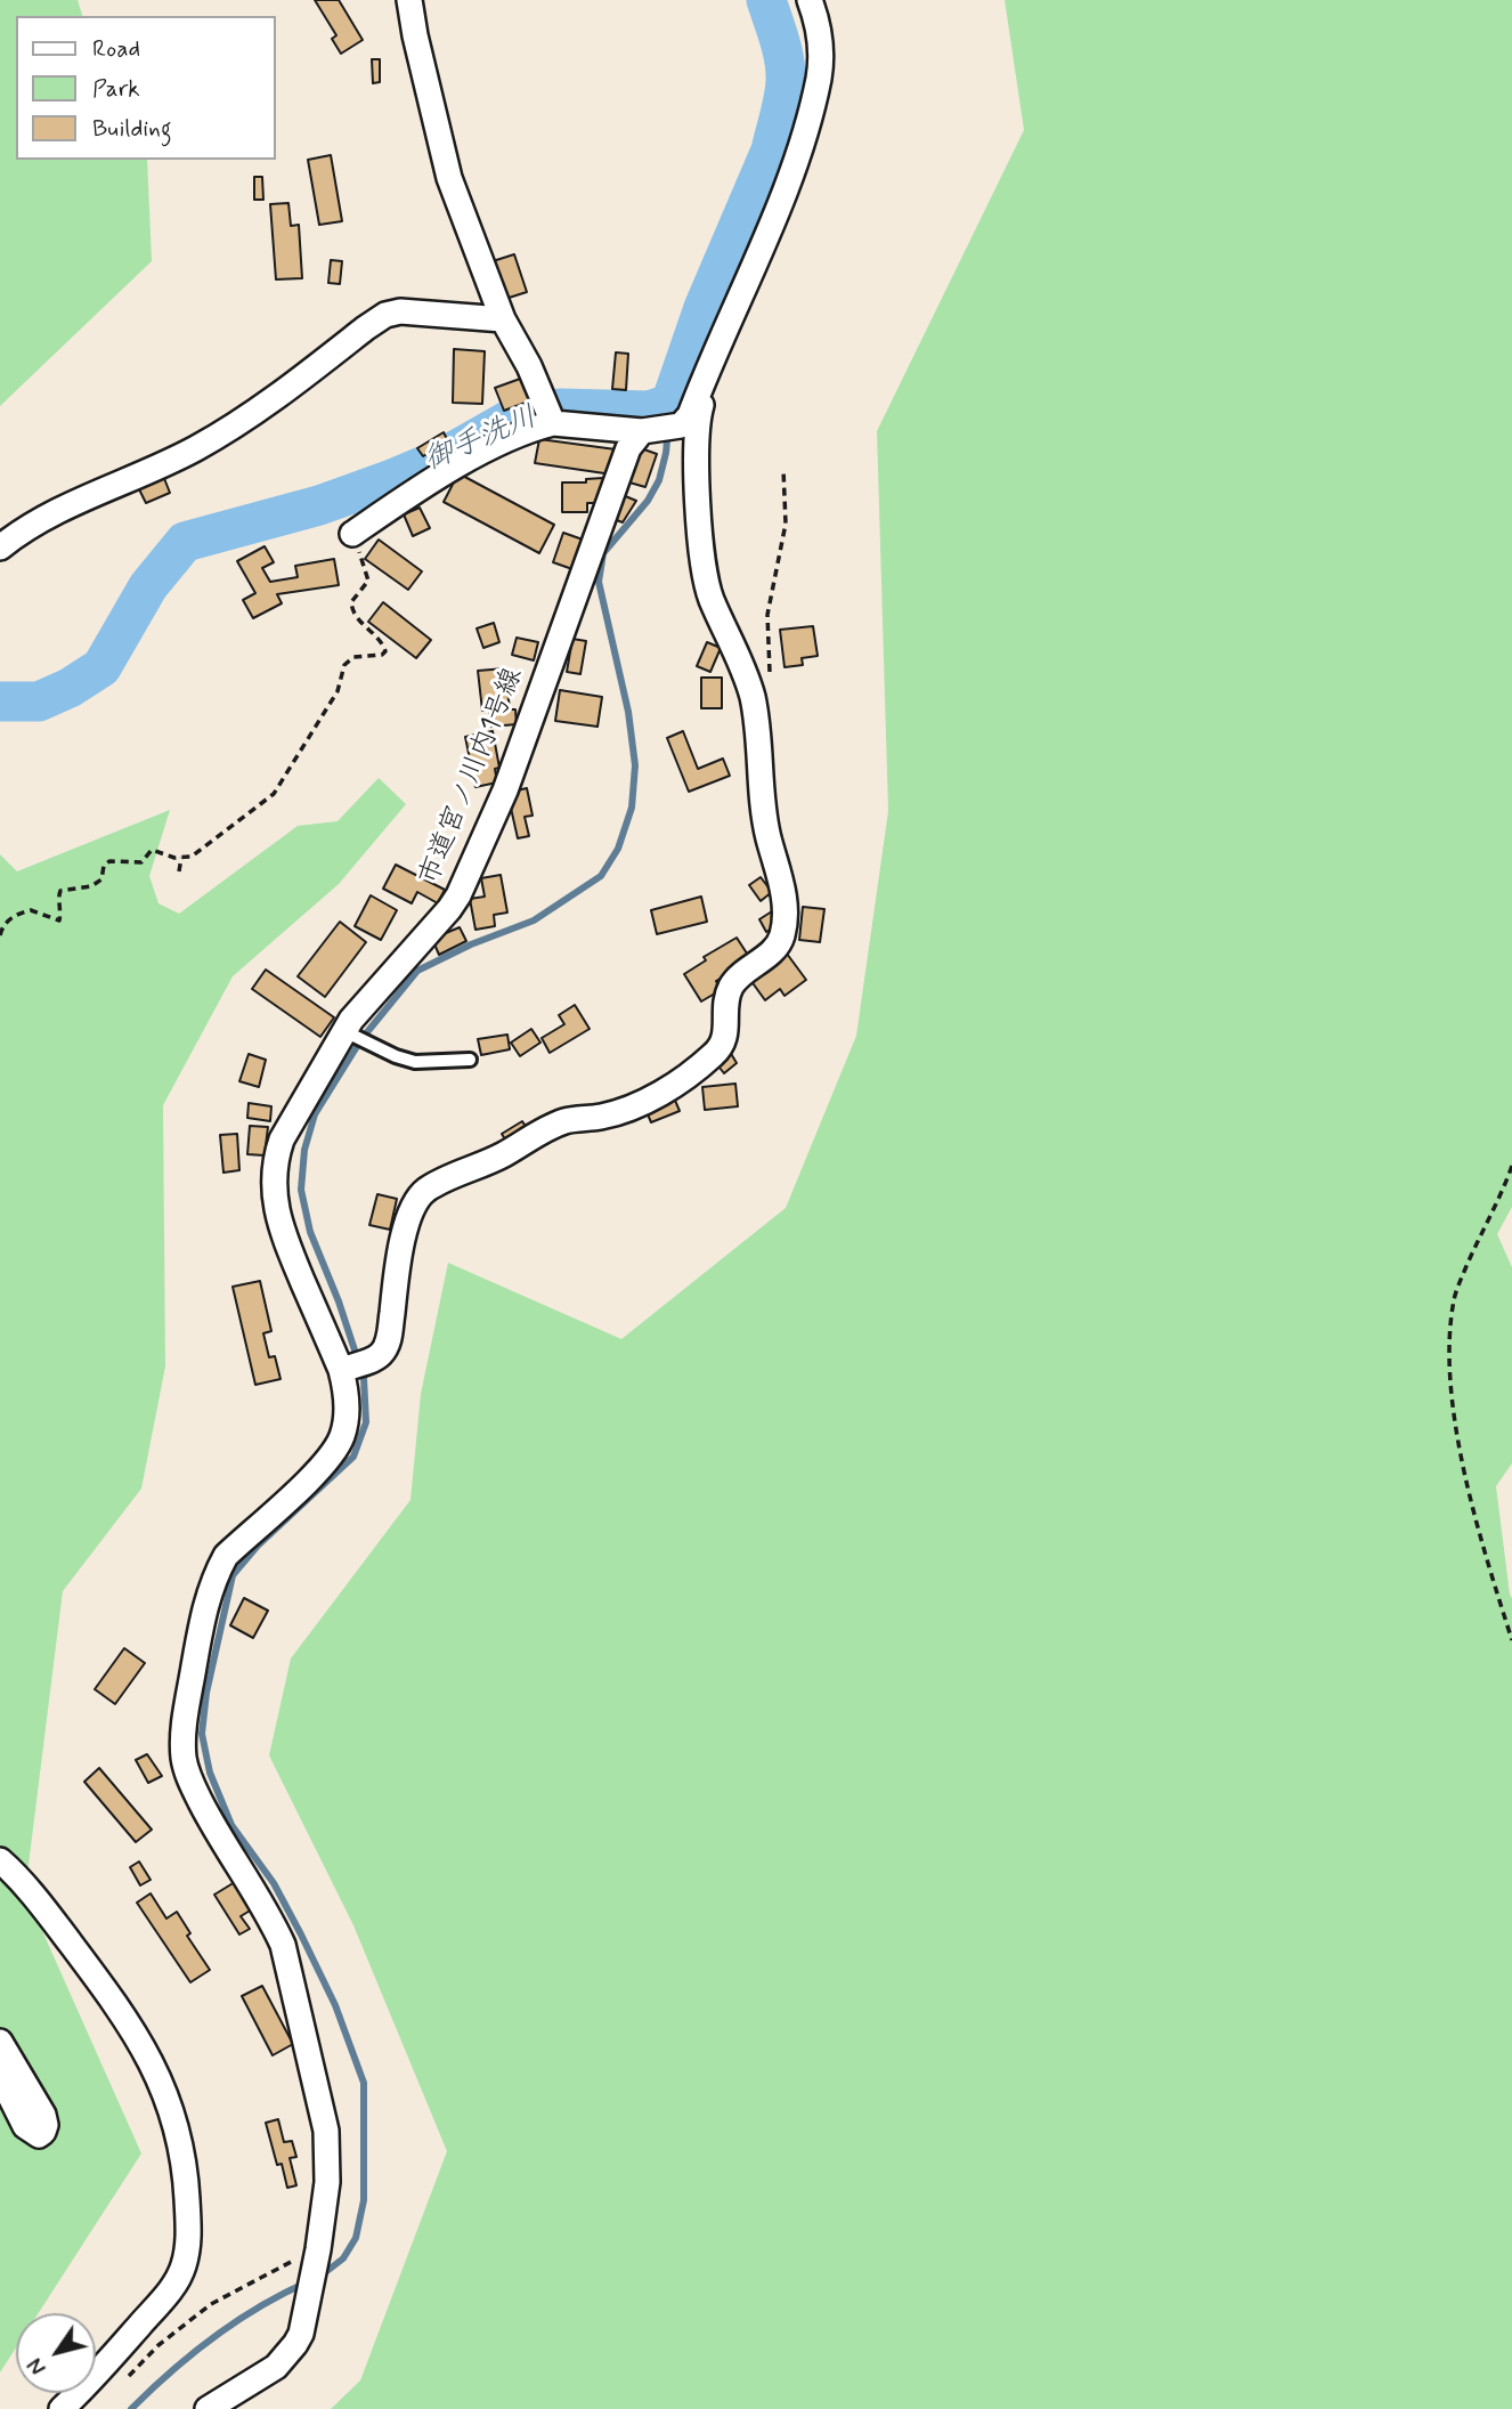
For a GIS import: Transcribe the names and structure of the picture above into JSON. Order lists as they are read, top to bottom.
{
  "streets": {
    "street": ["市道宮ノ川内1号線"]
  },
  "water": ["御手洗川"],
  "legend": ["Road", "Park", "Building"],
  "north": "bottom left"
}
